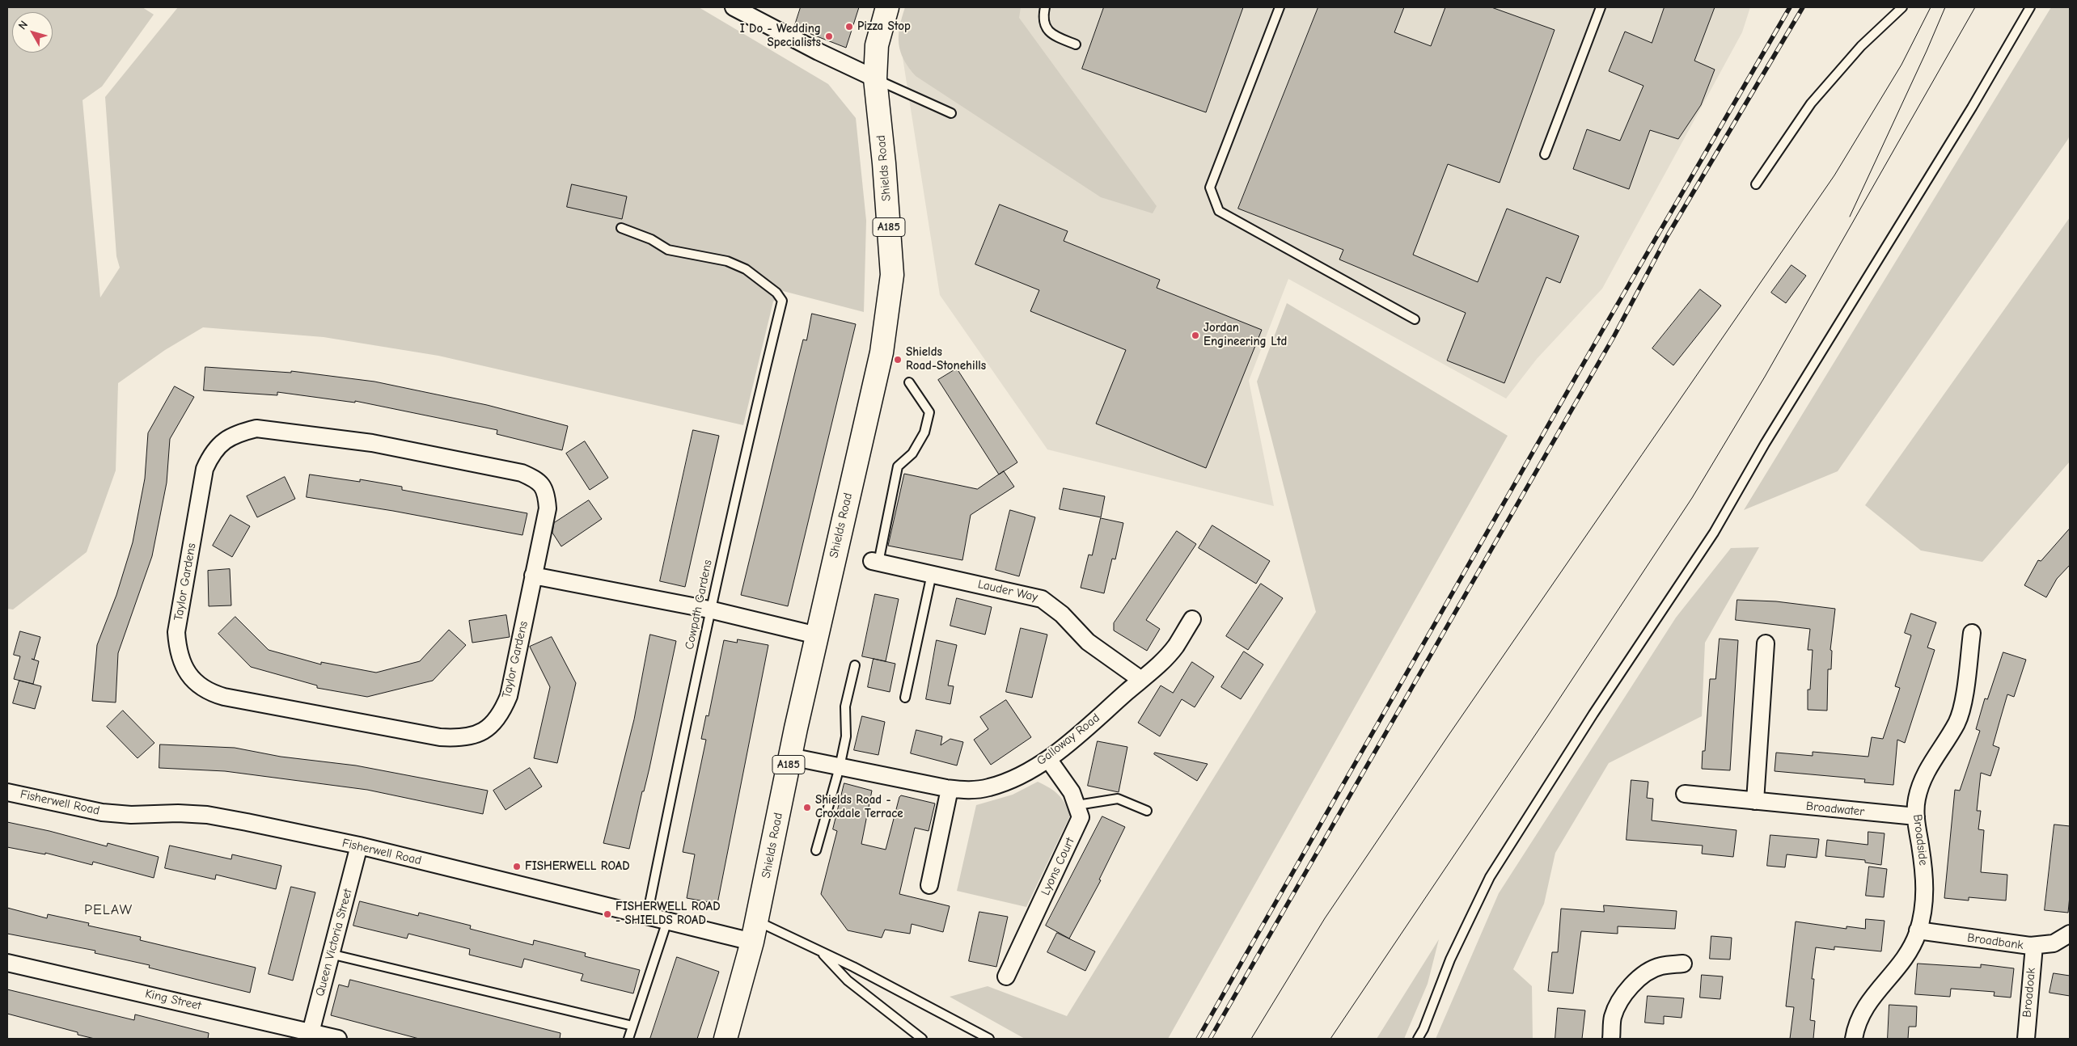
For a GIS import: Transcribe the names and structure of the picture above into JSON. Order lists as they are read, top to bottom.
{
  "streets": {
    "main road": ["Shields Road", "A185"],
    "street": [
      "Taylor Gardens",
      "Lauder Way",
      "Galloway Road",
      "Fisherwell Road",
      "Broadwater",
      "Broadside",
      "Lyons Court",
      "Broadbank",
      "Queen Victoria Street",
      "Broadoak",
      "King Street"
    ],
    "lane": ["Cowpath Gardens"]
  },
  "crossings": [
    ["Shields Road", "Galloway Road"],
    ["Shields Road", "Fisherwell Road"],
    ["Lauder Way", "Galloway Road"],
    ["Cowpath Gardens", "Fisherwell Road"],
    ["Galloway Road", "Lyons Court"],
    ["Fisherwell Road", "Queen Victoria Street"],
    ["Broadwater", "Broadside"],
    ["Broadside", "Broadbank"],
    ["Broadbank", "Broadoak"],
    ["Queen Victoria Street", "King Street"]
  ],
  "districts": ["PELAW"],
  "places": [
    "Pizza Stop",
    "I Do - Wedding Specialists",
    "Jordan Engineering Ltd",
    "Shields Road-Stonehills",
    "Shields Road - Croxdale Terrace",
    "FISHERWELL ROAD",
    "FISHERWELL ROAD - SHIELDS ROAD"
  ],
  "north": "top left"
}
